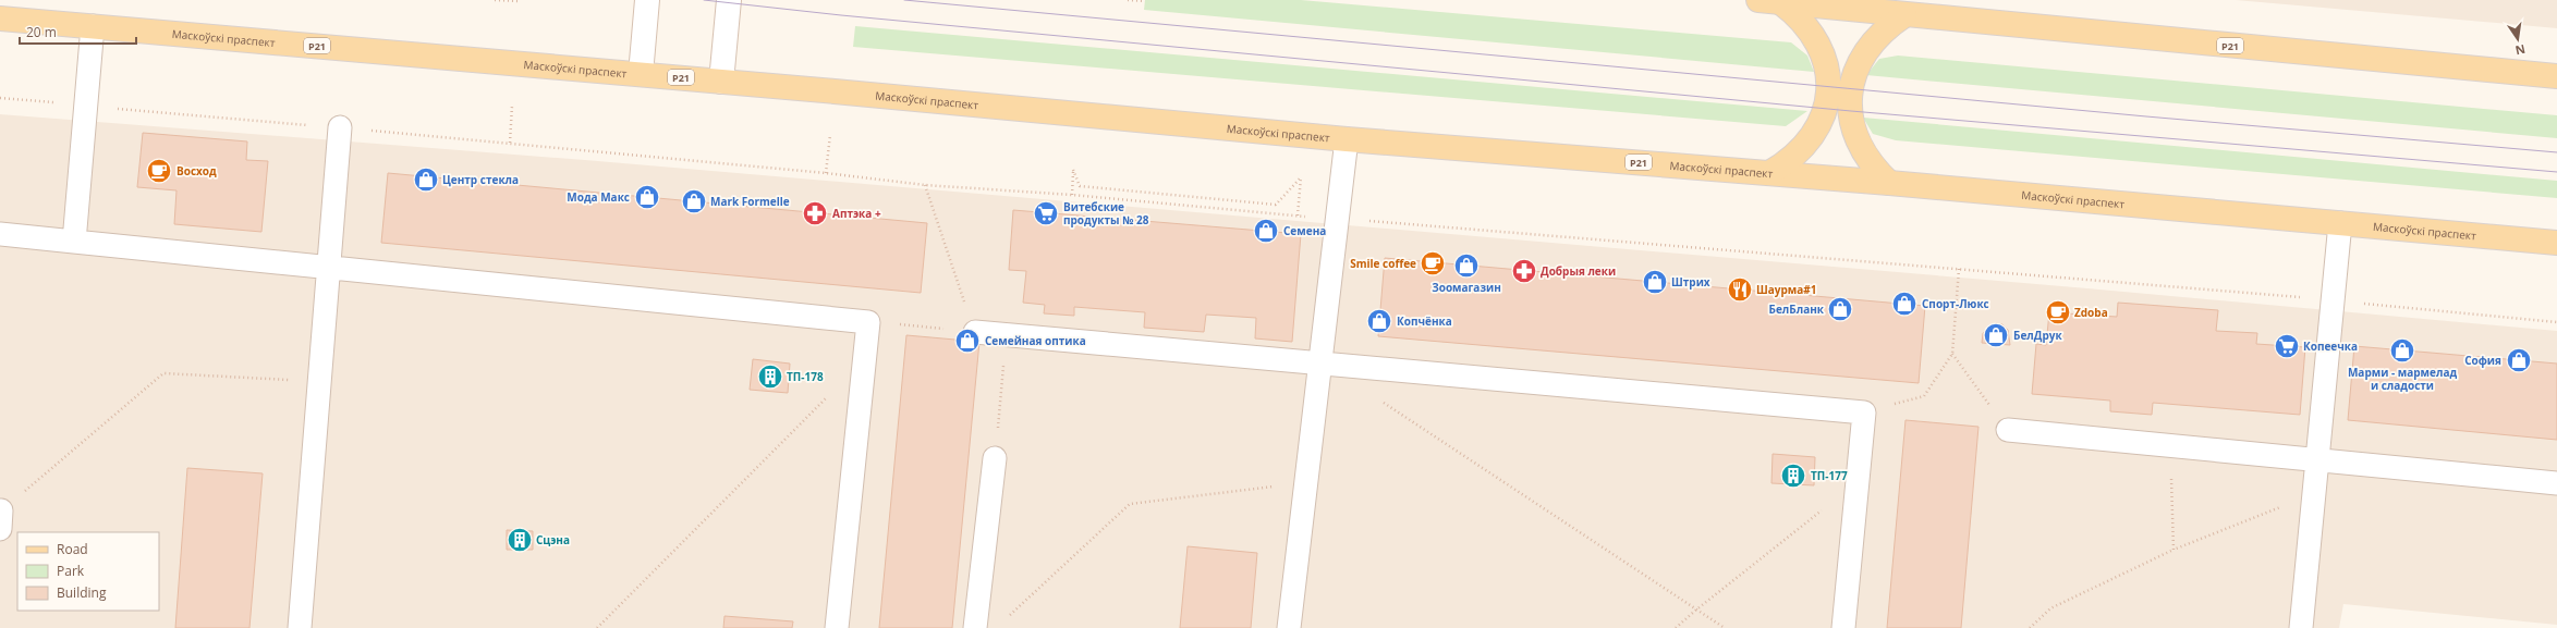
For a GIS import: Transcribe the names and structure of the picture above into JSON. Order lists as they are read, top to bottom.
{
  "streets": {
    "main road": ["Маскоўскі праспект", "Р21"]
  },
  "places": {
    "cafe": ["Восход", "Smile coffee", "Zdoba"],
    "shop": [
      "Центр стекла",
      "Мода Макс",
      "Mark Formelle",
      "Семена",
      "Зоомагазин",
      "Штрих",
      "Спорт-Люкс",
      "БелБланк",
      "Копчёнка",
      "БелДрук",
      "Семейная оптика",
      "Марми - мармелад и сладости",
      "София"
    ],
    "pharmacy": ["Аптэка +", "Добрыя леки"],
    "supermarket": ["Витебские продукты № 28", "Копеечка"],
    "restaurant": ["Шаурма#1"],
    "building": ["ТП-178", "ТП-177", "Сцэна"]
  },
  "legend": ["Road", "Park", "Building"],
  "scale_bar": "20 m",
  "north": "bottom"
}
